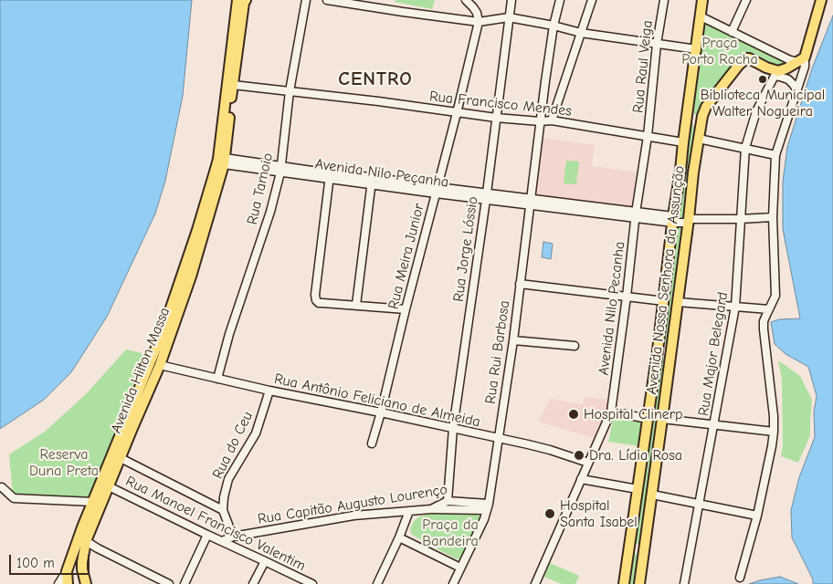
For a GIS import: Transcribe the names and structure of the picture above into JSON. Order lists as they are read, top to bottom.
{
  "streets": {
    "main road": ["Avenida Nossa Senhora da Assunção", "Avenida Hilton Massa"],
    "street": [
      "Rua Raul Veiga",
      "Rua Francisco Mendes",
      "Avenida Nilo Peçanha",
      "Rua Tamoio",
      "Rua Jorge Lóssio",
      "Rua Meira Junior",
      "Avenida Nilo Pecanha",
      "Rua Rui Barbosa",
      "Rua Major Belegard",
      "Rua Antônio Feliciano de Almeida",
      "Rua do Ceu",
      "Rua Capitão Augusto Lourenço",
      "Rua Manoel Francisco Valentim"
    ]
  },
  "crossings": [
    ["Rua Raul Veiga", "Rua Francisco Mendes"],
    ["Rua Raul Veiga", "Avenida Nilo Pecanha"],
    ["Rua Francisco Mendes", "Rua Tamoio"],
    ["Rua Francisco Mendes", "Rua Jorge Lóssio"],
    ["Rua Francisco Mendes", "Rua Meira Junior"],
    ["Rua Francisco Mendes", "Avenida Nossa Senhora da Assunção"],
    ["Rua Francisco Mendes", "Avenida Nilo Pecanha"],
    ["Rua Francisco Mendes", "Rua Rui Barbosa"],
    ["Avenida Nilo Peçanha", "Rua Tamoio"],
    ["Avenida Nilo Peçanha", "Rua Jorge Lóssio"],
    ["Avenida Nilo Peçanha", "Rua Meira Junior"],
    ["Avenida Nilo Peçanha", "Avenida Nossa Senhora da Assunção"],
    ["Avenida Nilo Peçanha", "Avenida Nilo Pecanha"],
    ["Avenida Nilo Peçanha", "Rua Rui Barbosa"],
    ["Avenida Nilo Peçanha", "Rua Major Belegard"],
    ["Avenida Nilo Peçanha", "Avenida Hilton Massa"],
    ["Rua Tamoio", "Rua Antônio Feliciano de Almeida"],
    ["Rua Jorge Lóssio", "Rua Antônio Feliciano de Almeida"],
    ["Rua Jorge Lóssio", "Rua Capitão Augusto Lourenço"],
    ["Rua Meira Junior", "Rua Antônio Feliciano de Almeida"],
    ["Avenida Nilo Pecanha", "Rua Antônio Feliciano de Almeida"],
    ["Rua Rui Barbosa", "Rua Antônio Feliciano de Almeida"],
    ["Rua Rui Barbosa", "Rua Capitão Augusto Lourenço"],
    ["Avenida Hilton Massa", "Rua Antônio Feliciano de Almeida"],
    ["Avenida Hilton Massa", "Rua Manoel Francisco Valentim"],
    ["Rua Antônio Feliciano de Almeida", "Rua do Ceu"],
    ["Rua Capitão Augusto Lourenço", "Rua Manoel Francisco Valentim"]
  ],
  "districts": ["CENTRO"],
  "parks": ["Praça Porto Rocha", "Reserva Duna Preta", "Praça da Bandeira"],
  "places": [
    "Biblioteca Municipal Walter Nogueira",
    "Hospital Clinerp",
    "Dra. Lídia Rosa",
    "Hospital Santa Isabel"
  ],
  "scale_bar": "100 m"
}
